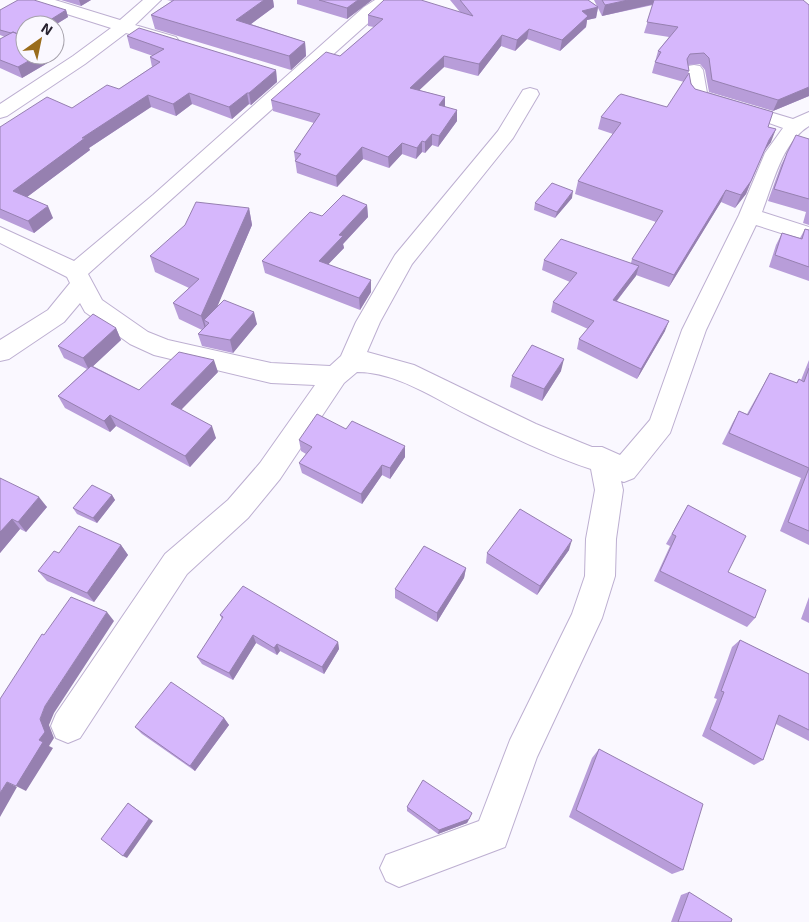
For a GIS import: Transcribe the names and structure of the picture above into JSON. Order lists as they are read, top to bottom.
{
  "north": "top right"
}
